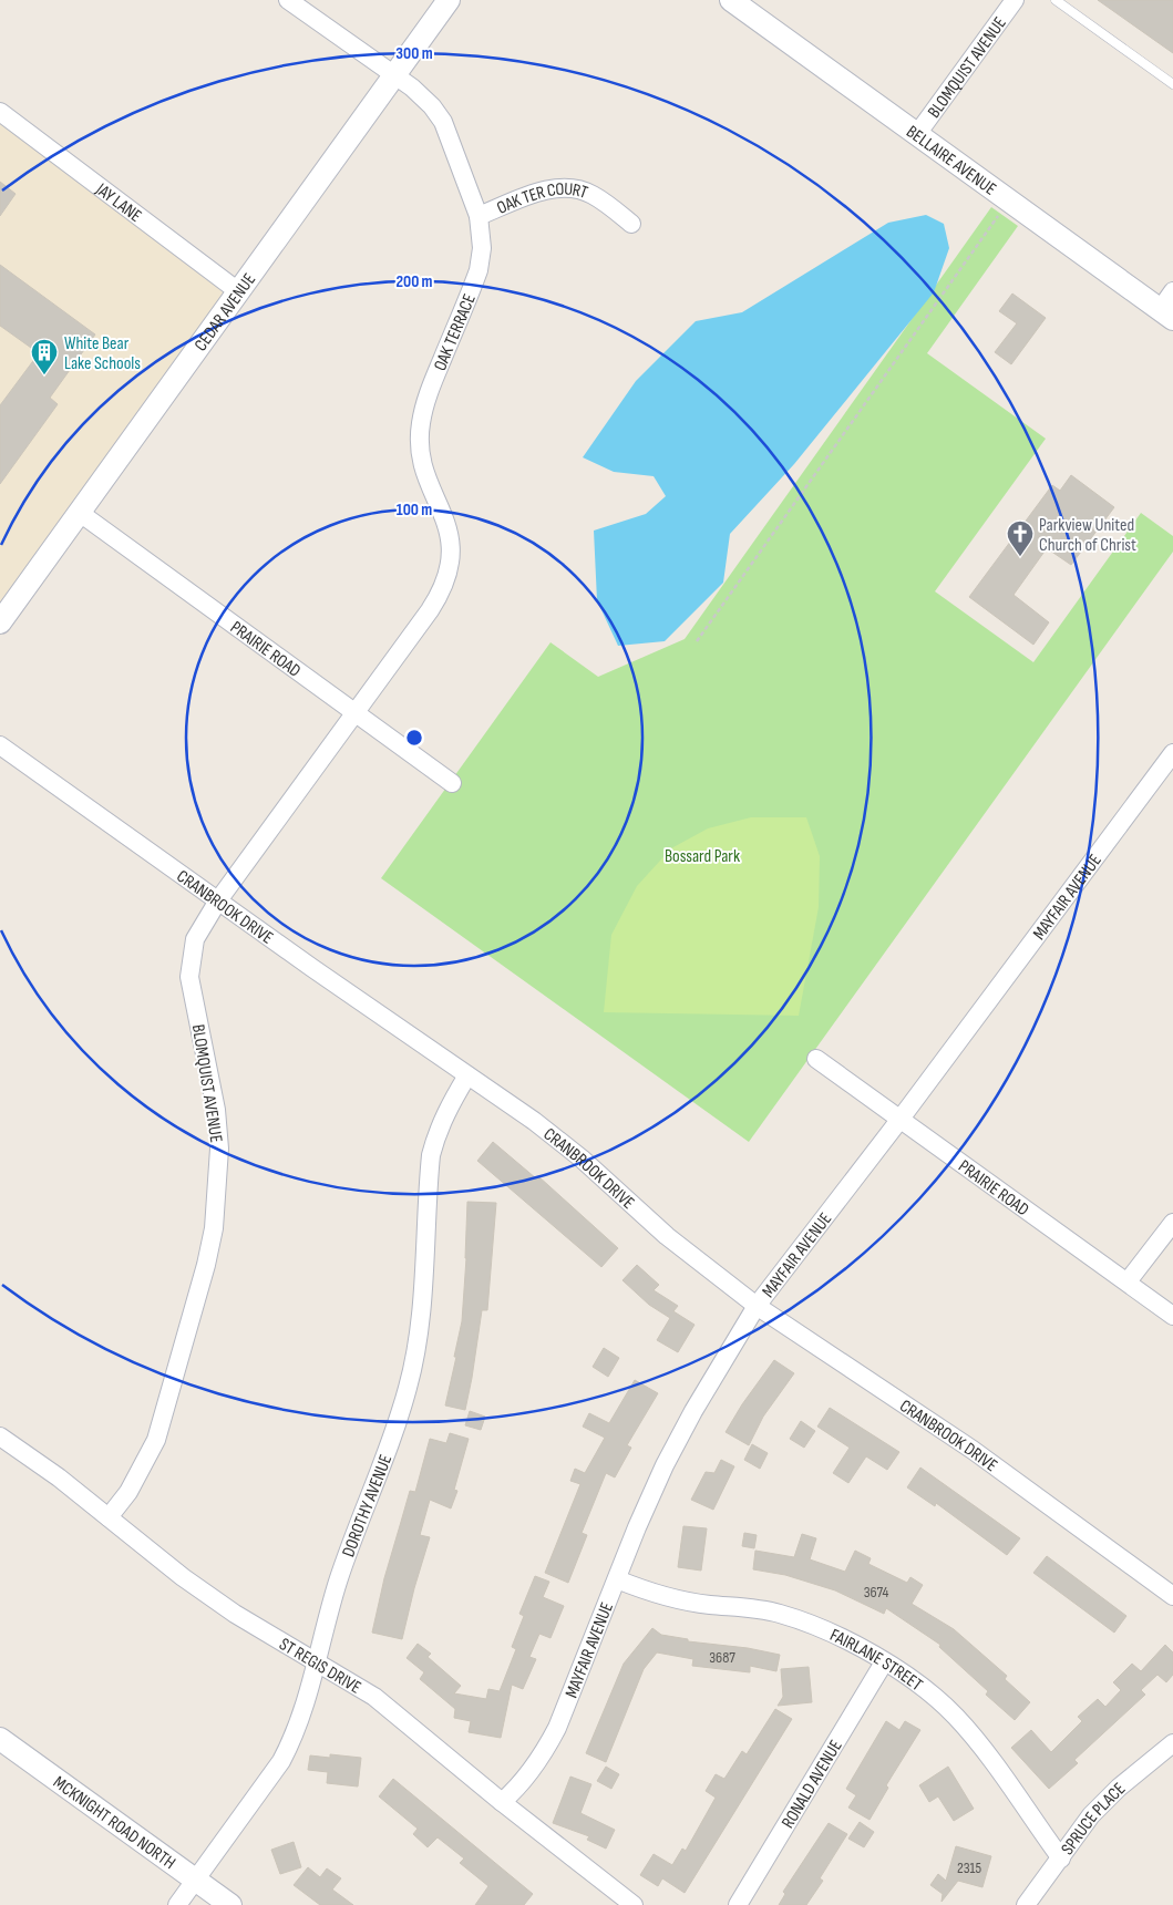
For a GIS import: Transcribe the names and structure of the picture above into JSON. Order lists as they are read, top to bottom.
{
  "streets": {
    "street": [
      "BLOMQUIST AVENUE",
      "BELLAIRE AVENUE",
      "JAY LANE",
      "OAK TER COURT",
      "CEDAR AVENUE",
      "OAK TERRACE",
      "PRAIRIE ROAD",
      "MAYFAIR AVENUE",
      "CRANBROOK DRIVE",
      "DOROTHY AVENUE",
      "FAIRLANE STREET",
      "ST REGIS DRIVE",
      "RONALD AVENUE",
      "SPRUCE PLACE",
      "MCKNIGHT ROAD NORTH"
    ]
  },
  "crossings": [
    ["BLOMQUIST AVENUE", "BELLAIRE AVENUE"],
    ["BLOMQUIST AVENUE", "OAK TERRACE"],
    ["BLOMQUIST AVENUE", "PRAIRIE ROAD"],
    ["BLOMQUIST AVENUE", "CRANBROOK DRIVE"],
    ["BLOMQUIST AVENUE", "ST REGIS DRIVE"],
    ["JAY LANE", "CEDAR AVENUE"],
    ["OAK TER COURT", "OAK TERRACE"],
    ["CEDAR AVENUE", "OAK TERRACE"],
    ["CEDAR AVENUE", "PRAIRIE ROAD"],
    ["OAK TERRACE", "PRAIRIE ROAD"],
    ["PRAIRIE ROAD", "MAYFAIR AVENUE"],
    ["MAYFAIR AVENUE", "CRANBROOK DRIVE"],
    ["MAYFAIR AVENUE", "FAIRLANE STREET"],
    ["MAYFAIR AVENUE", "ST REGIS DRIVE"],
    ["CRANBROOK DRIVE", "DOROTHY AVENUE"],
    ["DOROTHY AVENUE", "ST REGIS DRIVE"],
    ["DOROTHY AVENUE", "MCKNIGHT ROAD NORTH"],
    ["FAIRLANE STREET", "RONALD AVENUE"],
    ["FAIRLANE STREET", "SPRUCE PLACE"]
  ],
  "parks": ["Bossard Park"],
  "places": {
    "building": ["White Bear Lake Schools"],
    "church": ["Parkview United Church of Christ"]
  },
  "house_numbers": ["3674", "3687", "2315"],
  "rings": ["300 m", "200 m", "100 m"]
}
